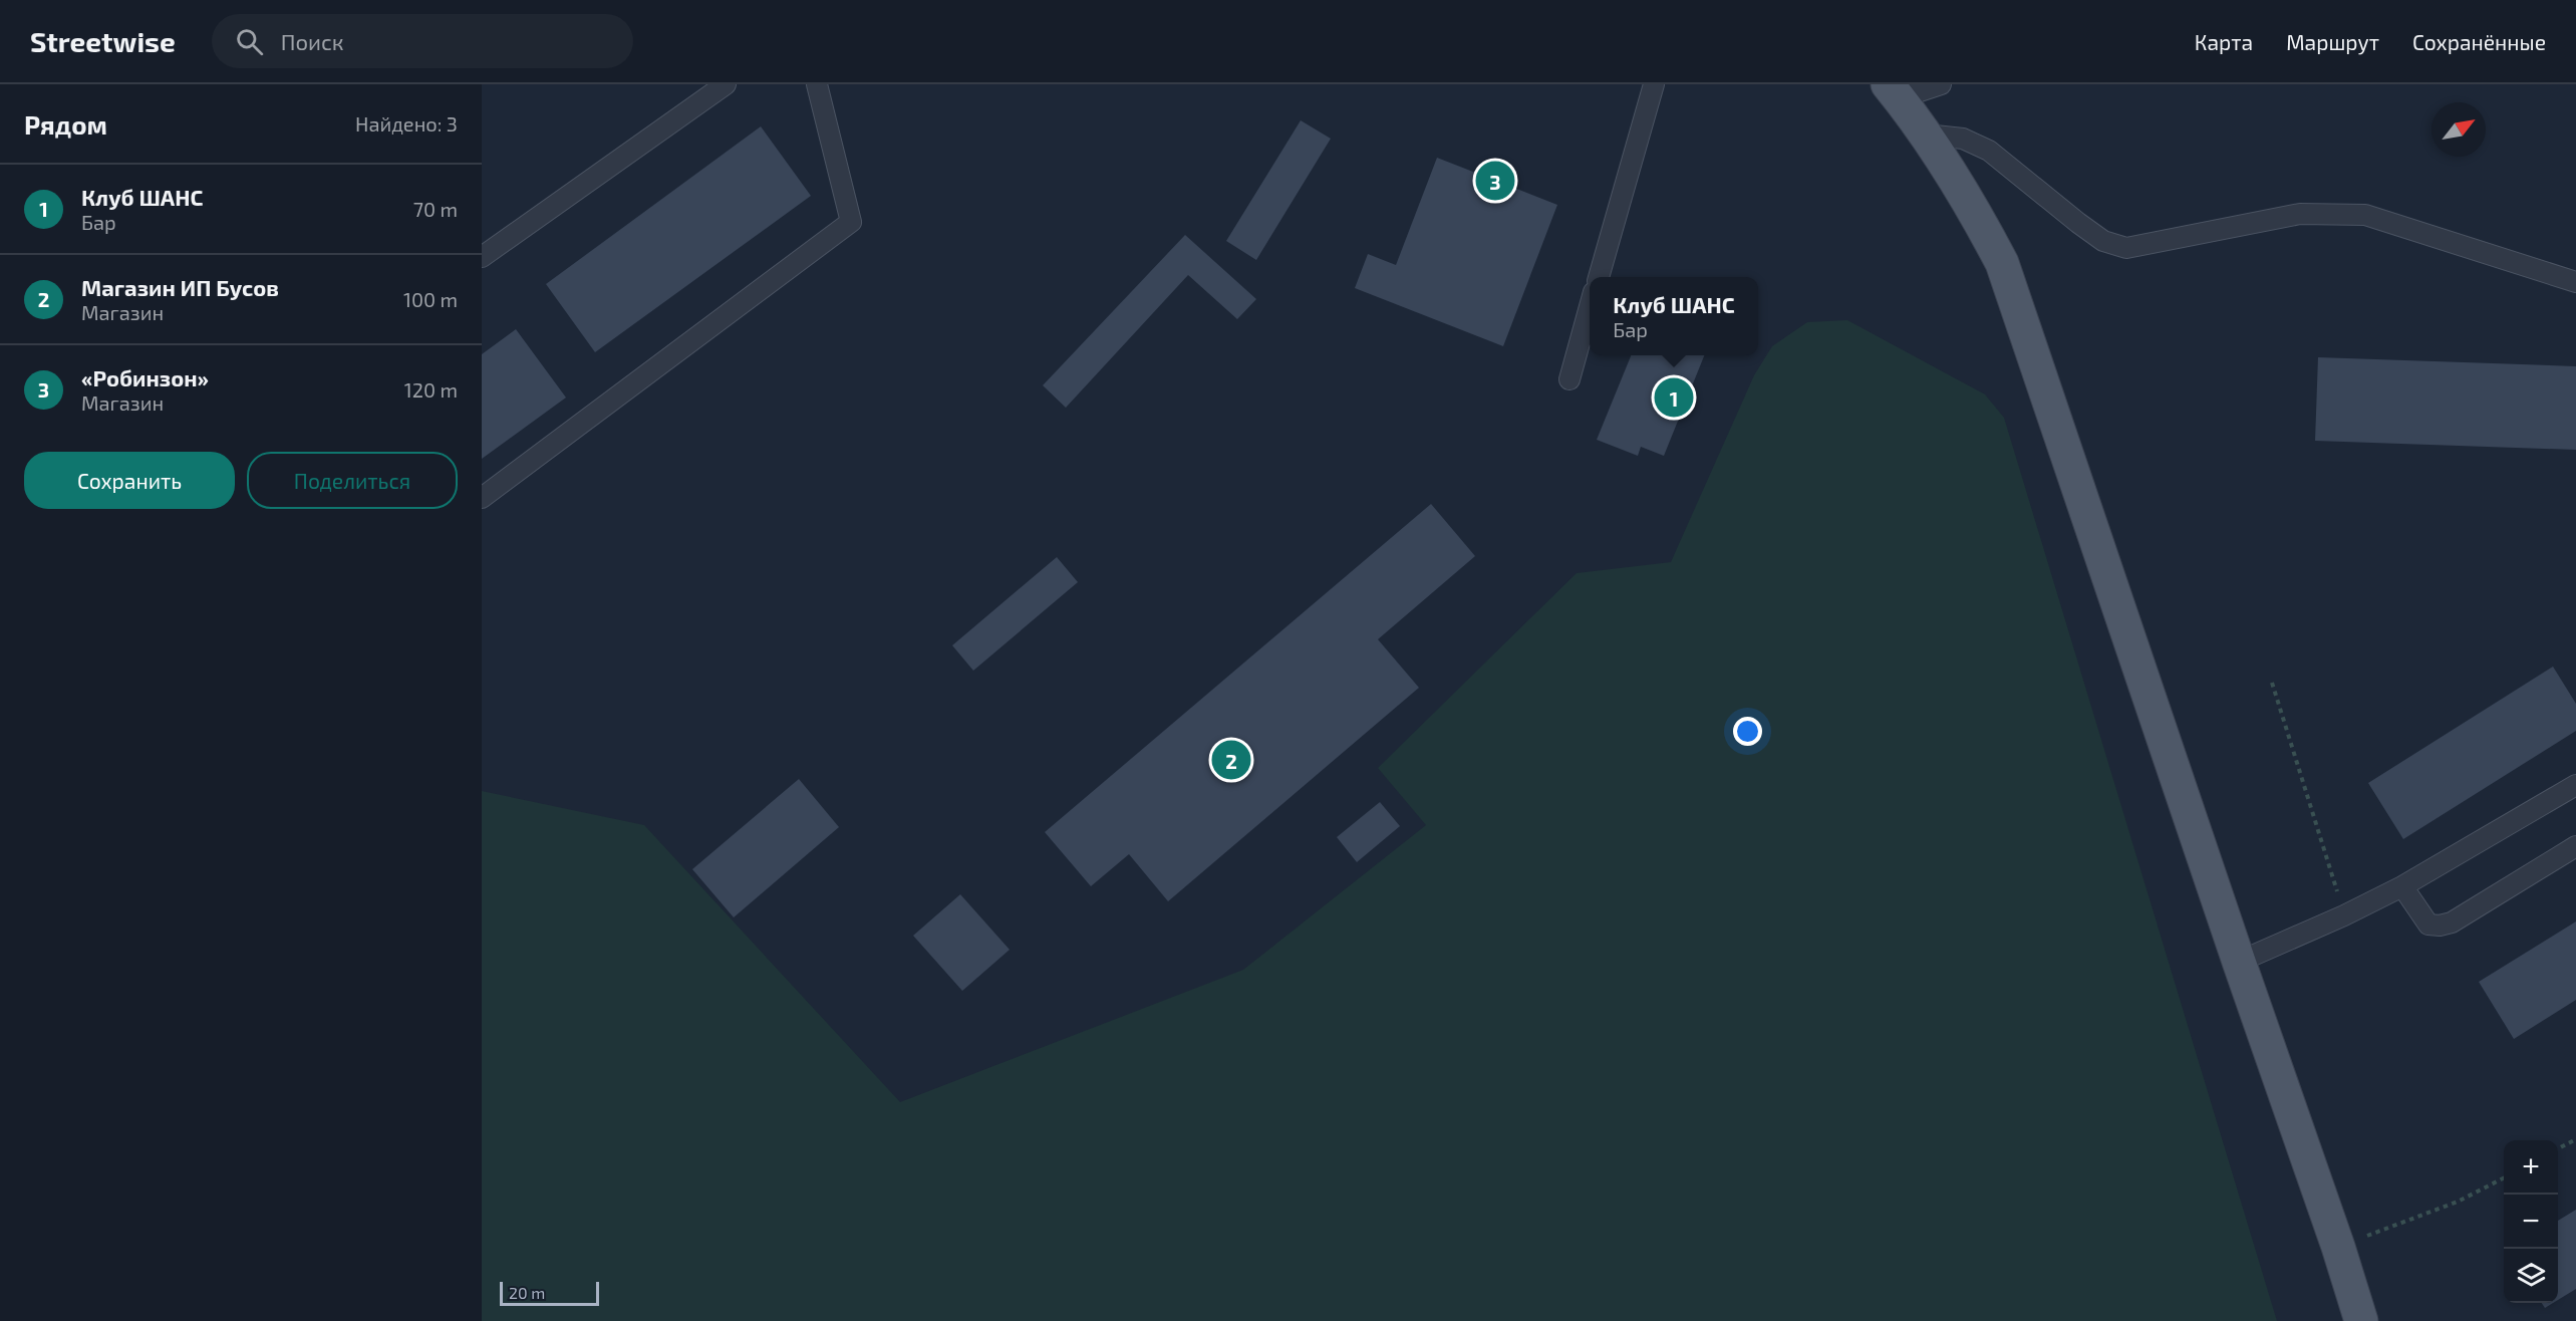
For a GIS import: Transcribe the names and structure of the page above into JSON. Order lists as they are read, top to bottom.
{
  "scale_bar": "20 m",
  "north": "top right",
  "page": {
    "header": "Streetwise",
    "search": "Поиск",
    "nav": ["Карта", "Маршрут", "Сохранённые"],
    "heading": ["Рядом", "Найдено: 3"],
    "pins": ["3", "1", "2"],
    "list": [
      {
        "mark": "1",
        "name": "Клуб ШАНС",
        "note": "Бар",
        "value": "70 m"
      },
      {
        "mark": "2",
        "name": "Магазин ИП Бусов",
        "note": "Магазин",
        "value": "100 m"
      },
      {
        "mark": "3",
        "name": "«Робинзон»",
        "note": "Магазин",
        "value": "120 m"
      }
    ],
    "popup": ["Клуб ШАНС", "Бар"],
    "buttons": ["Сохранить", "Поделиться"],
    "map_buttons": ["+", "−"],
    "scale": "20 m"
  }
}
